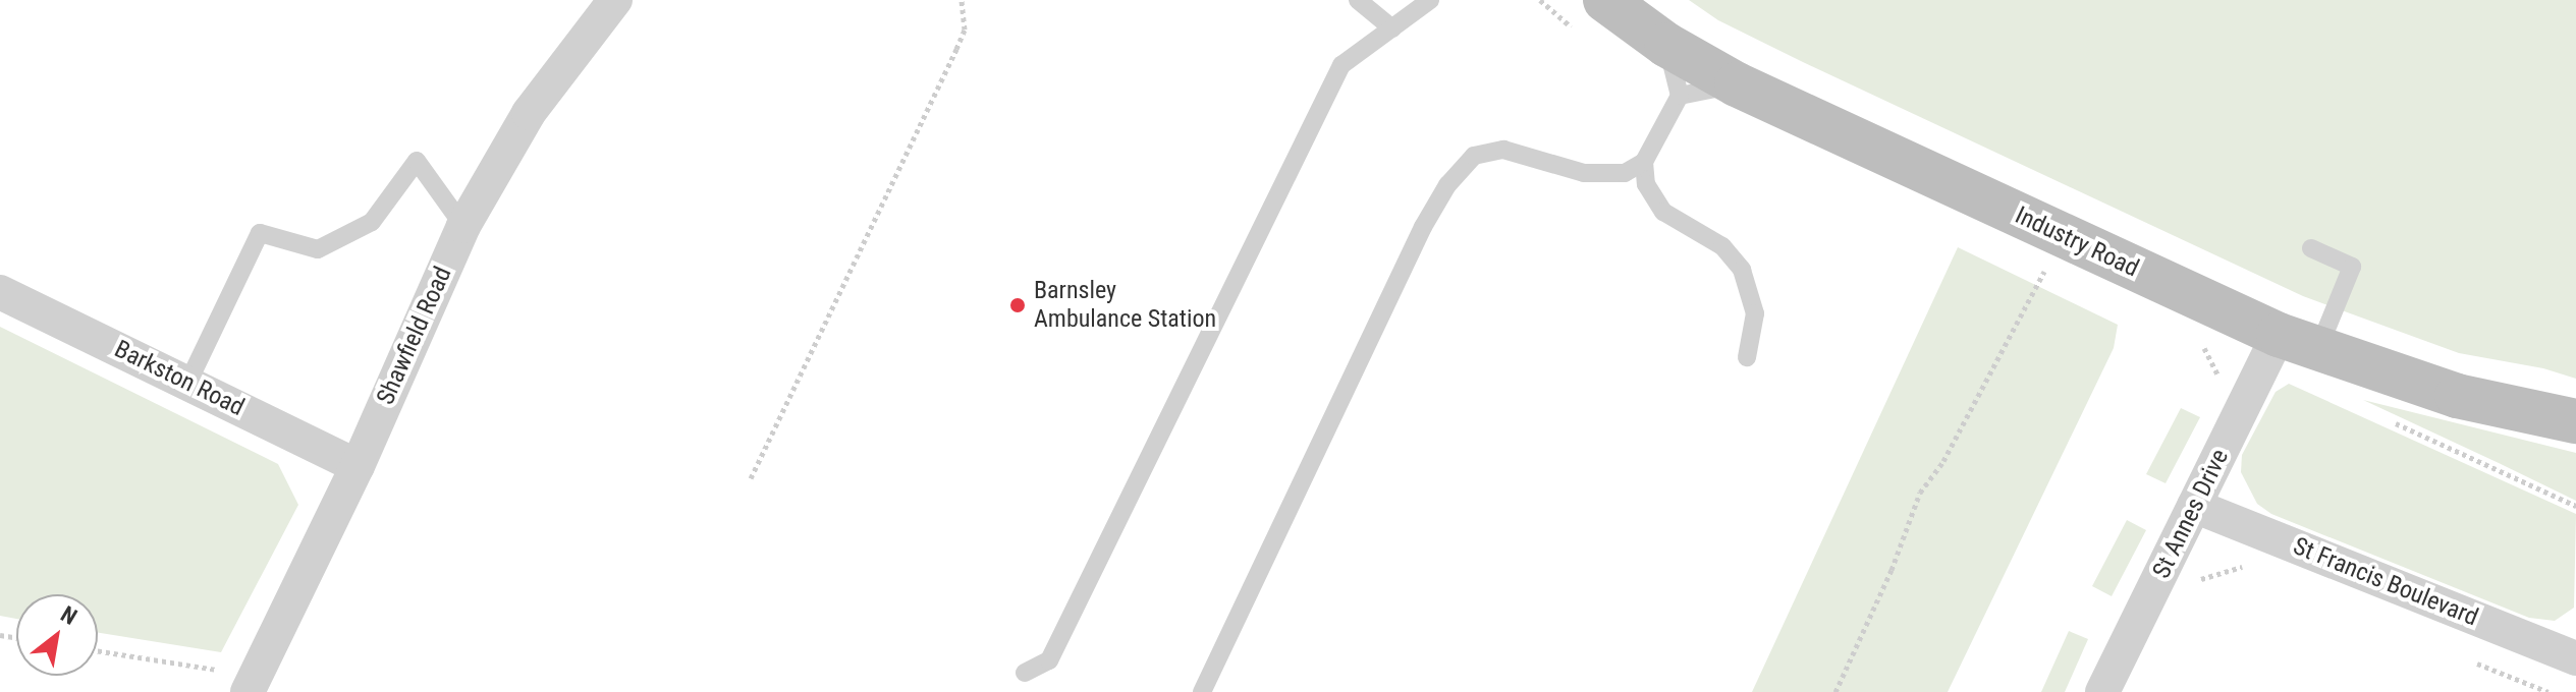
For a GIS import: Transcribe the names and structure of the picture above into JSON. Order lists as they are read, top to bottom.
{
  "streets": {
    "street": [
      "Industry Road",
      "Shawfield Road",
      "Barkston Road",
      "St Annes Drive",
      "St Francis Boulevard"
    ]
  },
  "crossings": [
    ["Industry Road", "St Annes Drive"],
    ["Shawfield Road", "Barkston Road"],
    ["St Annes Drive", "St Francis Boulevard"]
  ],
  "places": ["Barnsley Ambulance Station"],
  "north": "top right"
}
